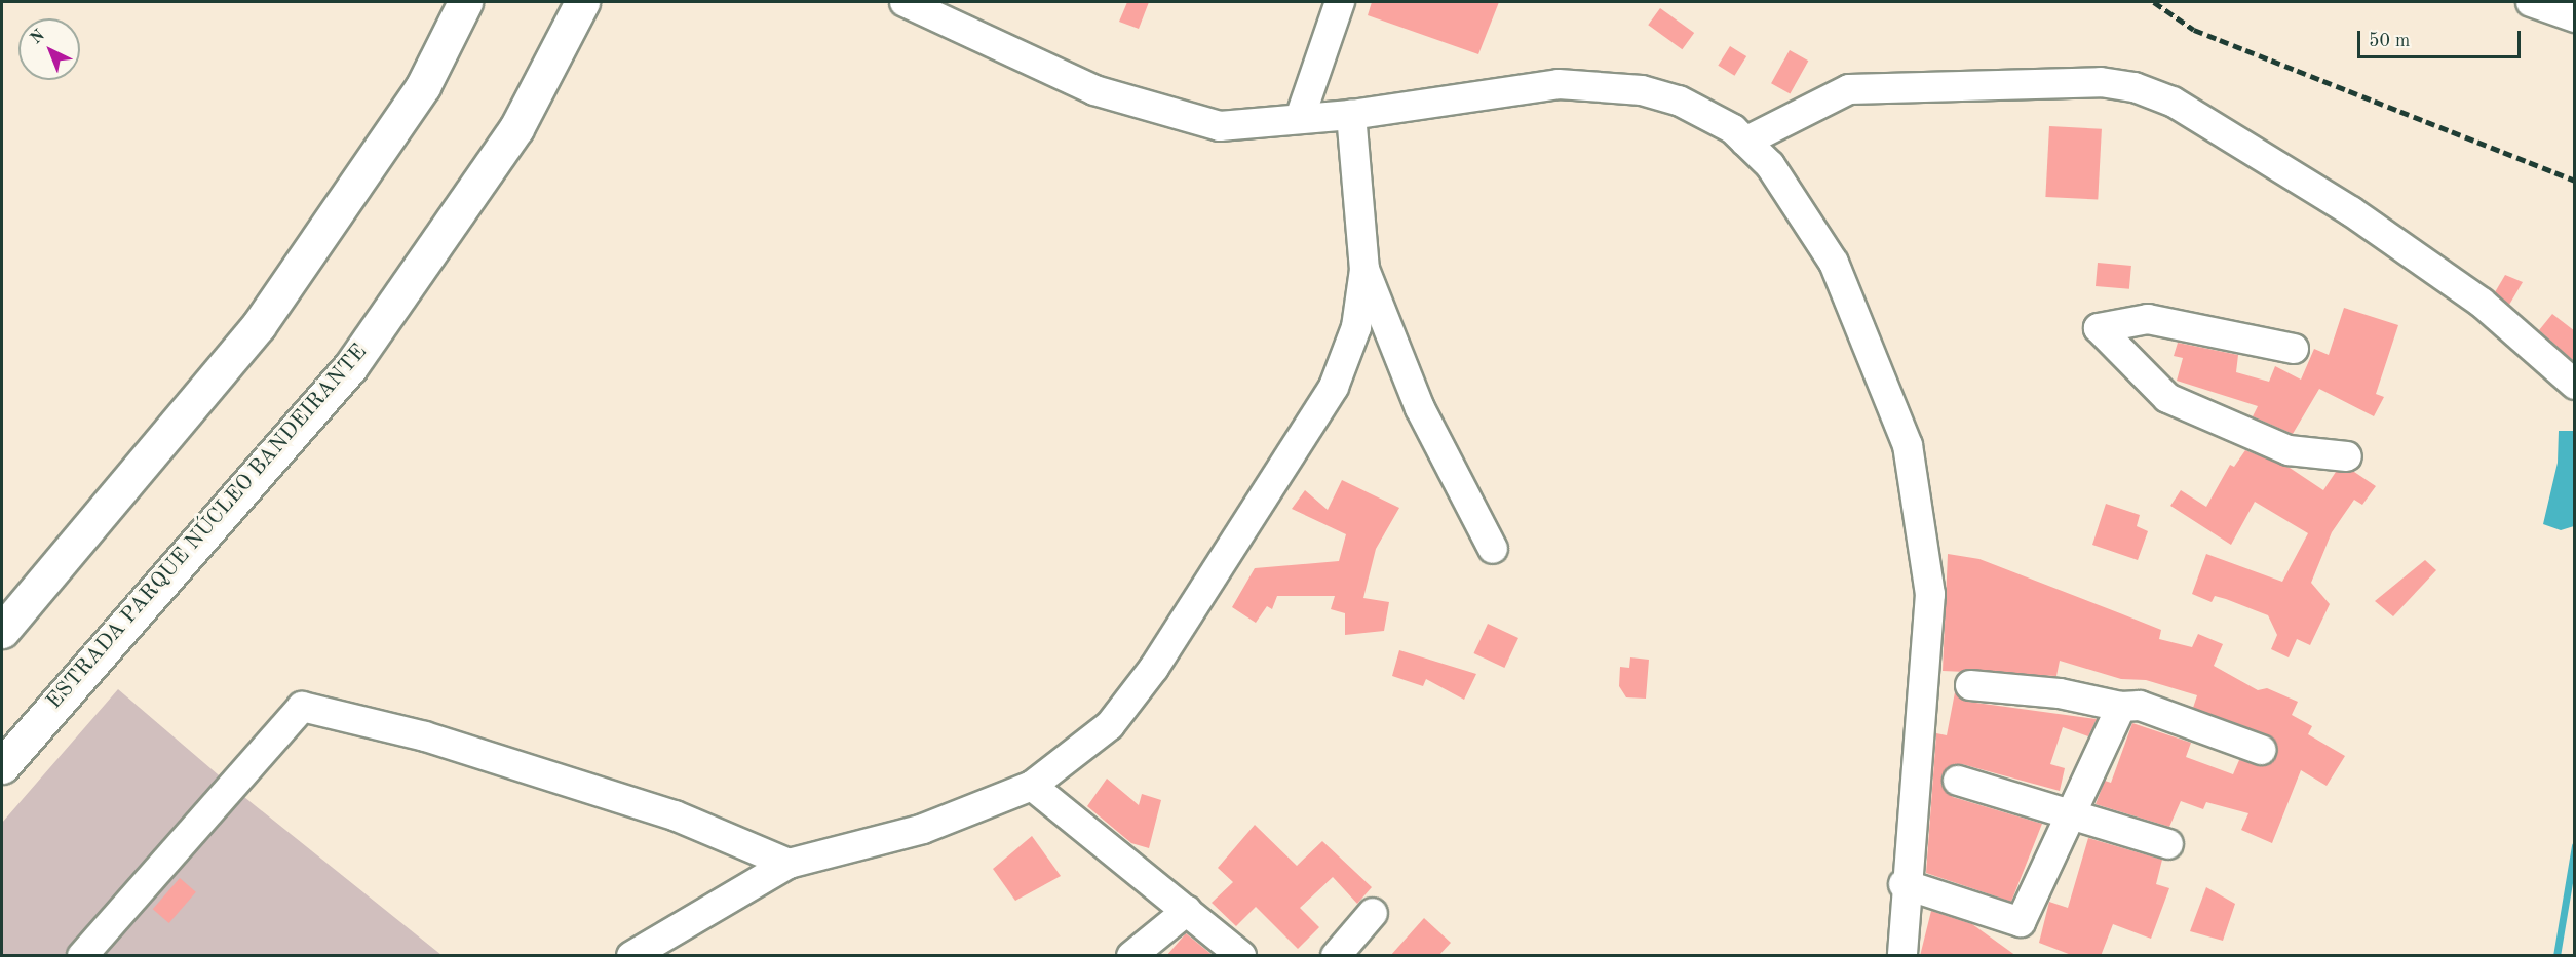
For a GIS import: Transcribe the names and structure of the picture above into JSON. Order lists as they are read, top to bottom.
{
  "streets": {
    "highway": ["ESTRADA PARQUE NÚCLEO BANDEIRANTE"]
  },
  "scale_bar": "50 m",
  "north": "top left"
}
